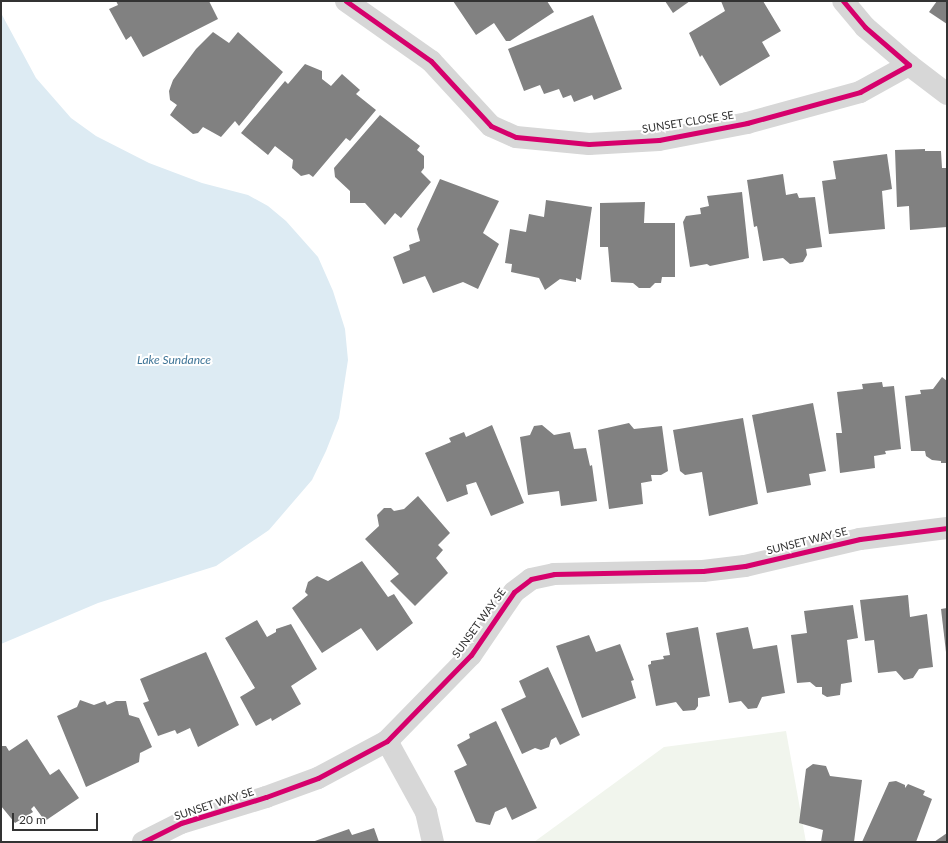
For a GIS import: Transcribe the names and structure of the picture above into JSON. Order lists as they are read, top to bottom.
{
  "streets": {
    "street": ["SUNSET CLOSE SE", "SUNSET WAY SE"]
  },
  "water": ["Lake Sundance"],
  "scale_bar": "20 m"
}
